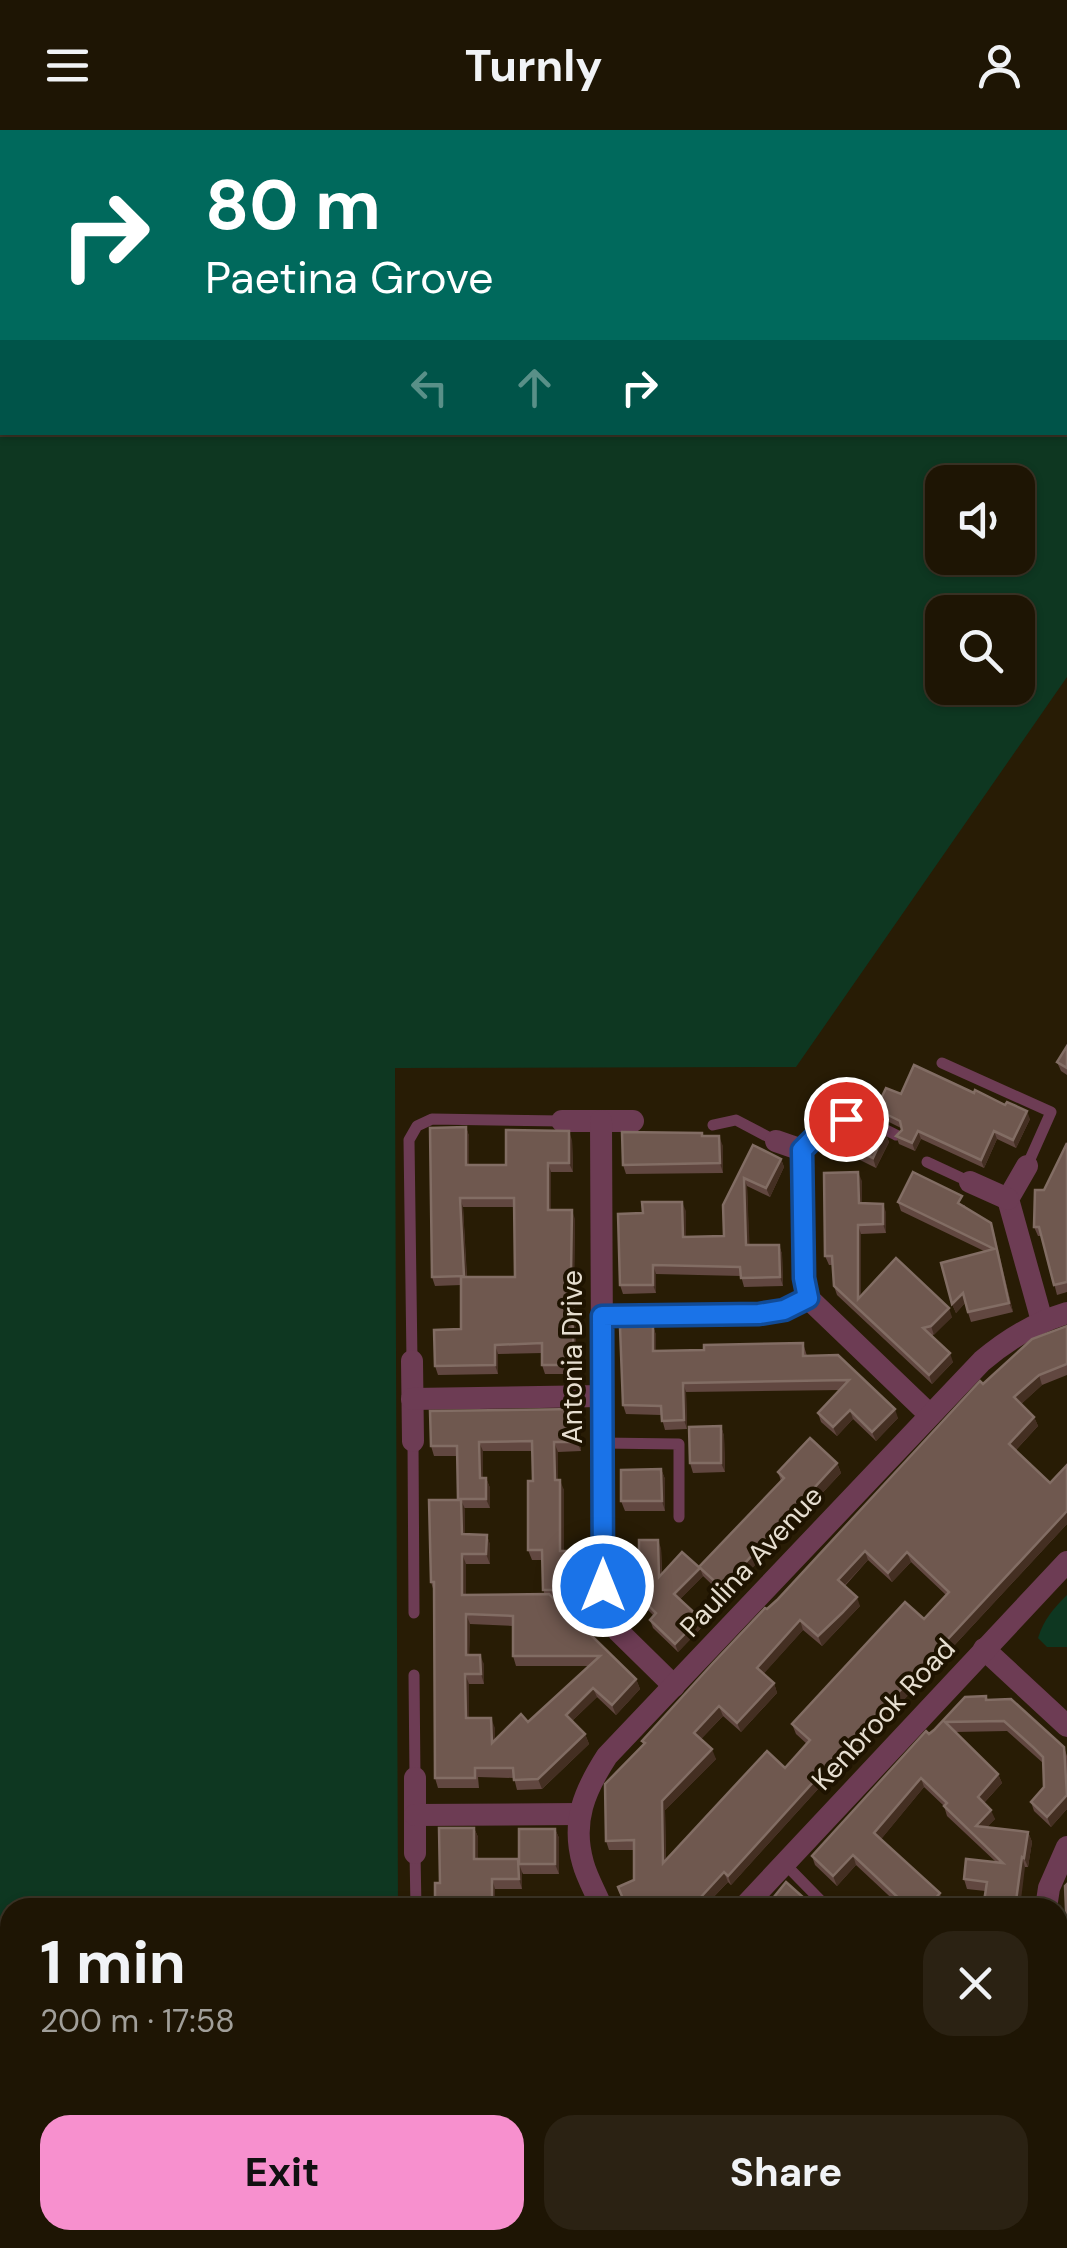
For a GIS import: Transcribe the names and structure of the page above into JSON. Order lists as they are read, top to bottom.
{
  "streets": {
    "street": ["Antonia Drive", "Paulina Avenue", "Kenbrook Road"]
  },
  "crossings": [
    ["Antonia Drive", "Paulina Avenue"]
  ],
  "page": {
    "header": "Turnly",
    "turn": ["80 m", "Paetina Grove"],
    "heading": ["1 min", "200 m · 17:58"],
    "buttons": ["Exit", "Share"]
  }
}
